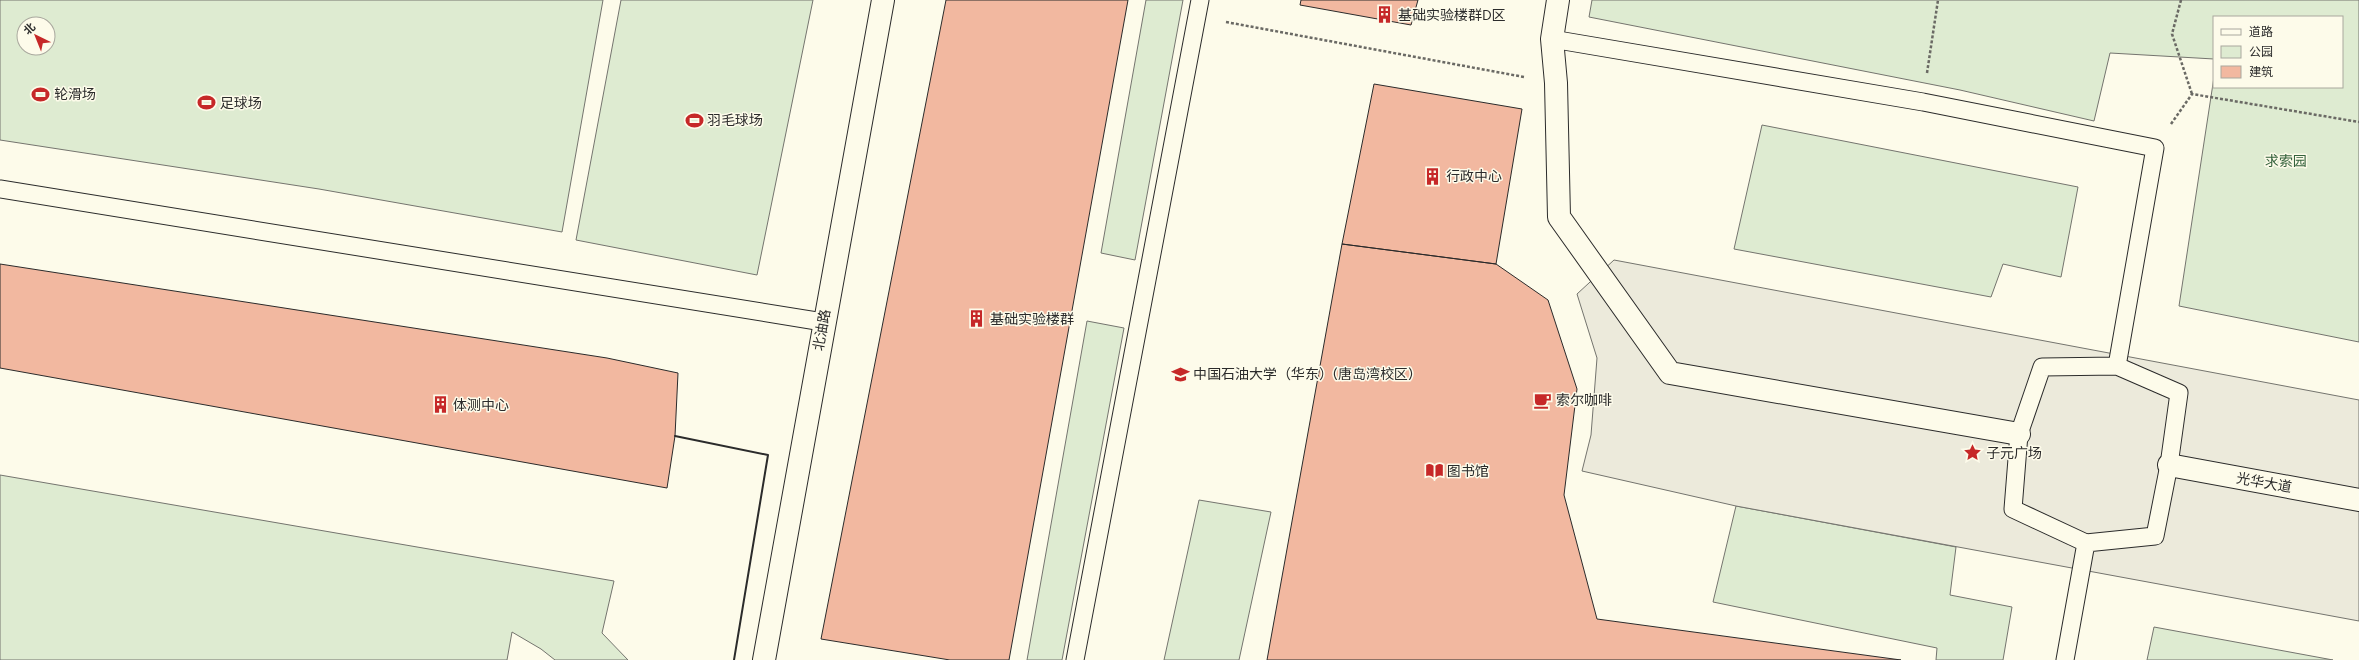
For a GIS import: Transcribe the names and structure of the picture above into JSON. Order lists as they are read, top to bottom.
{
  "streets": {
    "street": ["北油路", "光华大道"]
  },
  "parks": ["求索园"],
  "places": {
    "building": [
      "基础实验楼群D区",
      "行政中心",
      "基础实验楼群",
      "体测中心"
    ],
    "sports": ["轮滑场", "足球场", "羽毛球场"],
    "school or university": ["中国石油大学（华东）(唐岛湾校区)"],
    "cafe": ["索尔咖啡"],
    "place": ["子元广场"],
    "library": ["图书馆"]
  },
  "legend": ["道路", "公园", "建筑"],
  "north": "top left"
}
